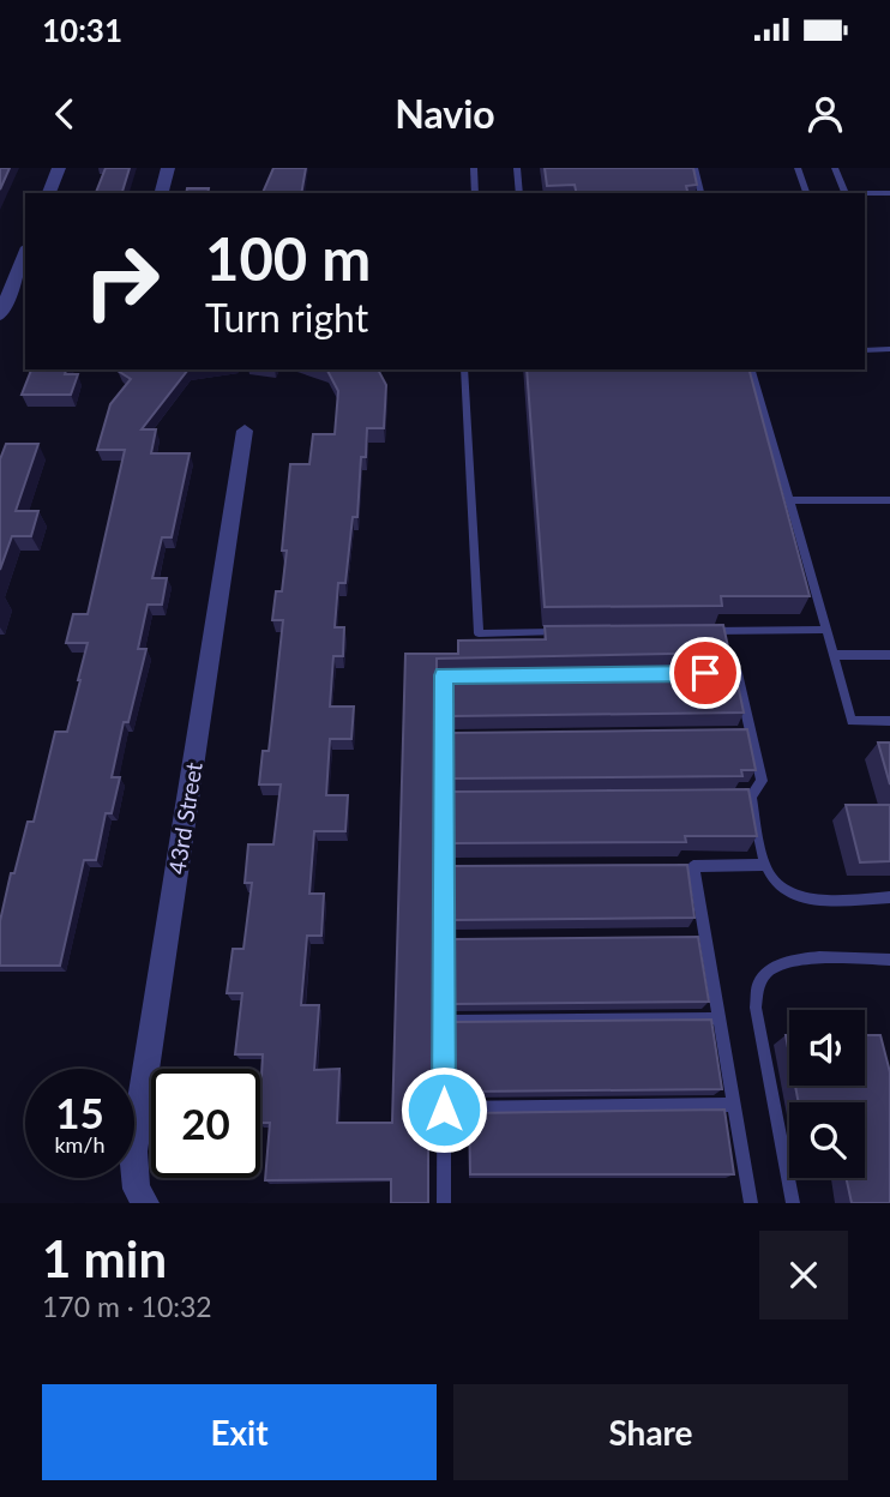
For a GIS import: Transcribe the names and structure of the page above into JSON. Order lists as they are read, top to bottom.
{
  "streets": {
    "street": ["43rd Street"]
  },
  "page": {
    "status": "10:31",
    "header": "Navio",
    "turn": ["100 m", "Turn right"],
    "speed": "15 km/h",
    "limit": "20",
    "heading": ["1 min", "170 m · 10:32"],
    "buttons": ["Exit", "Share"]
  }
}
